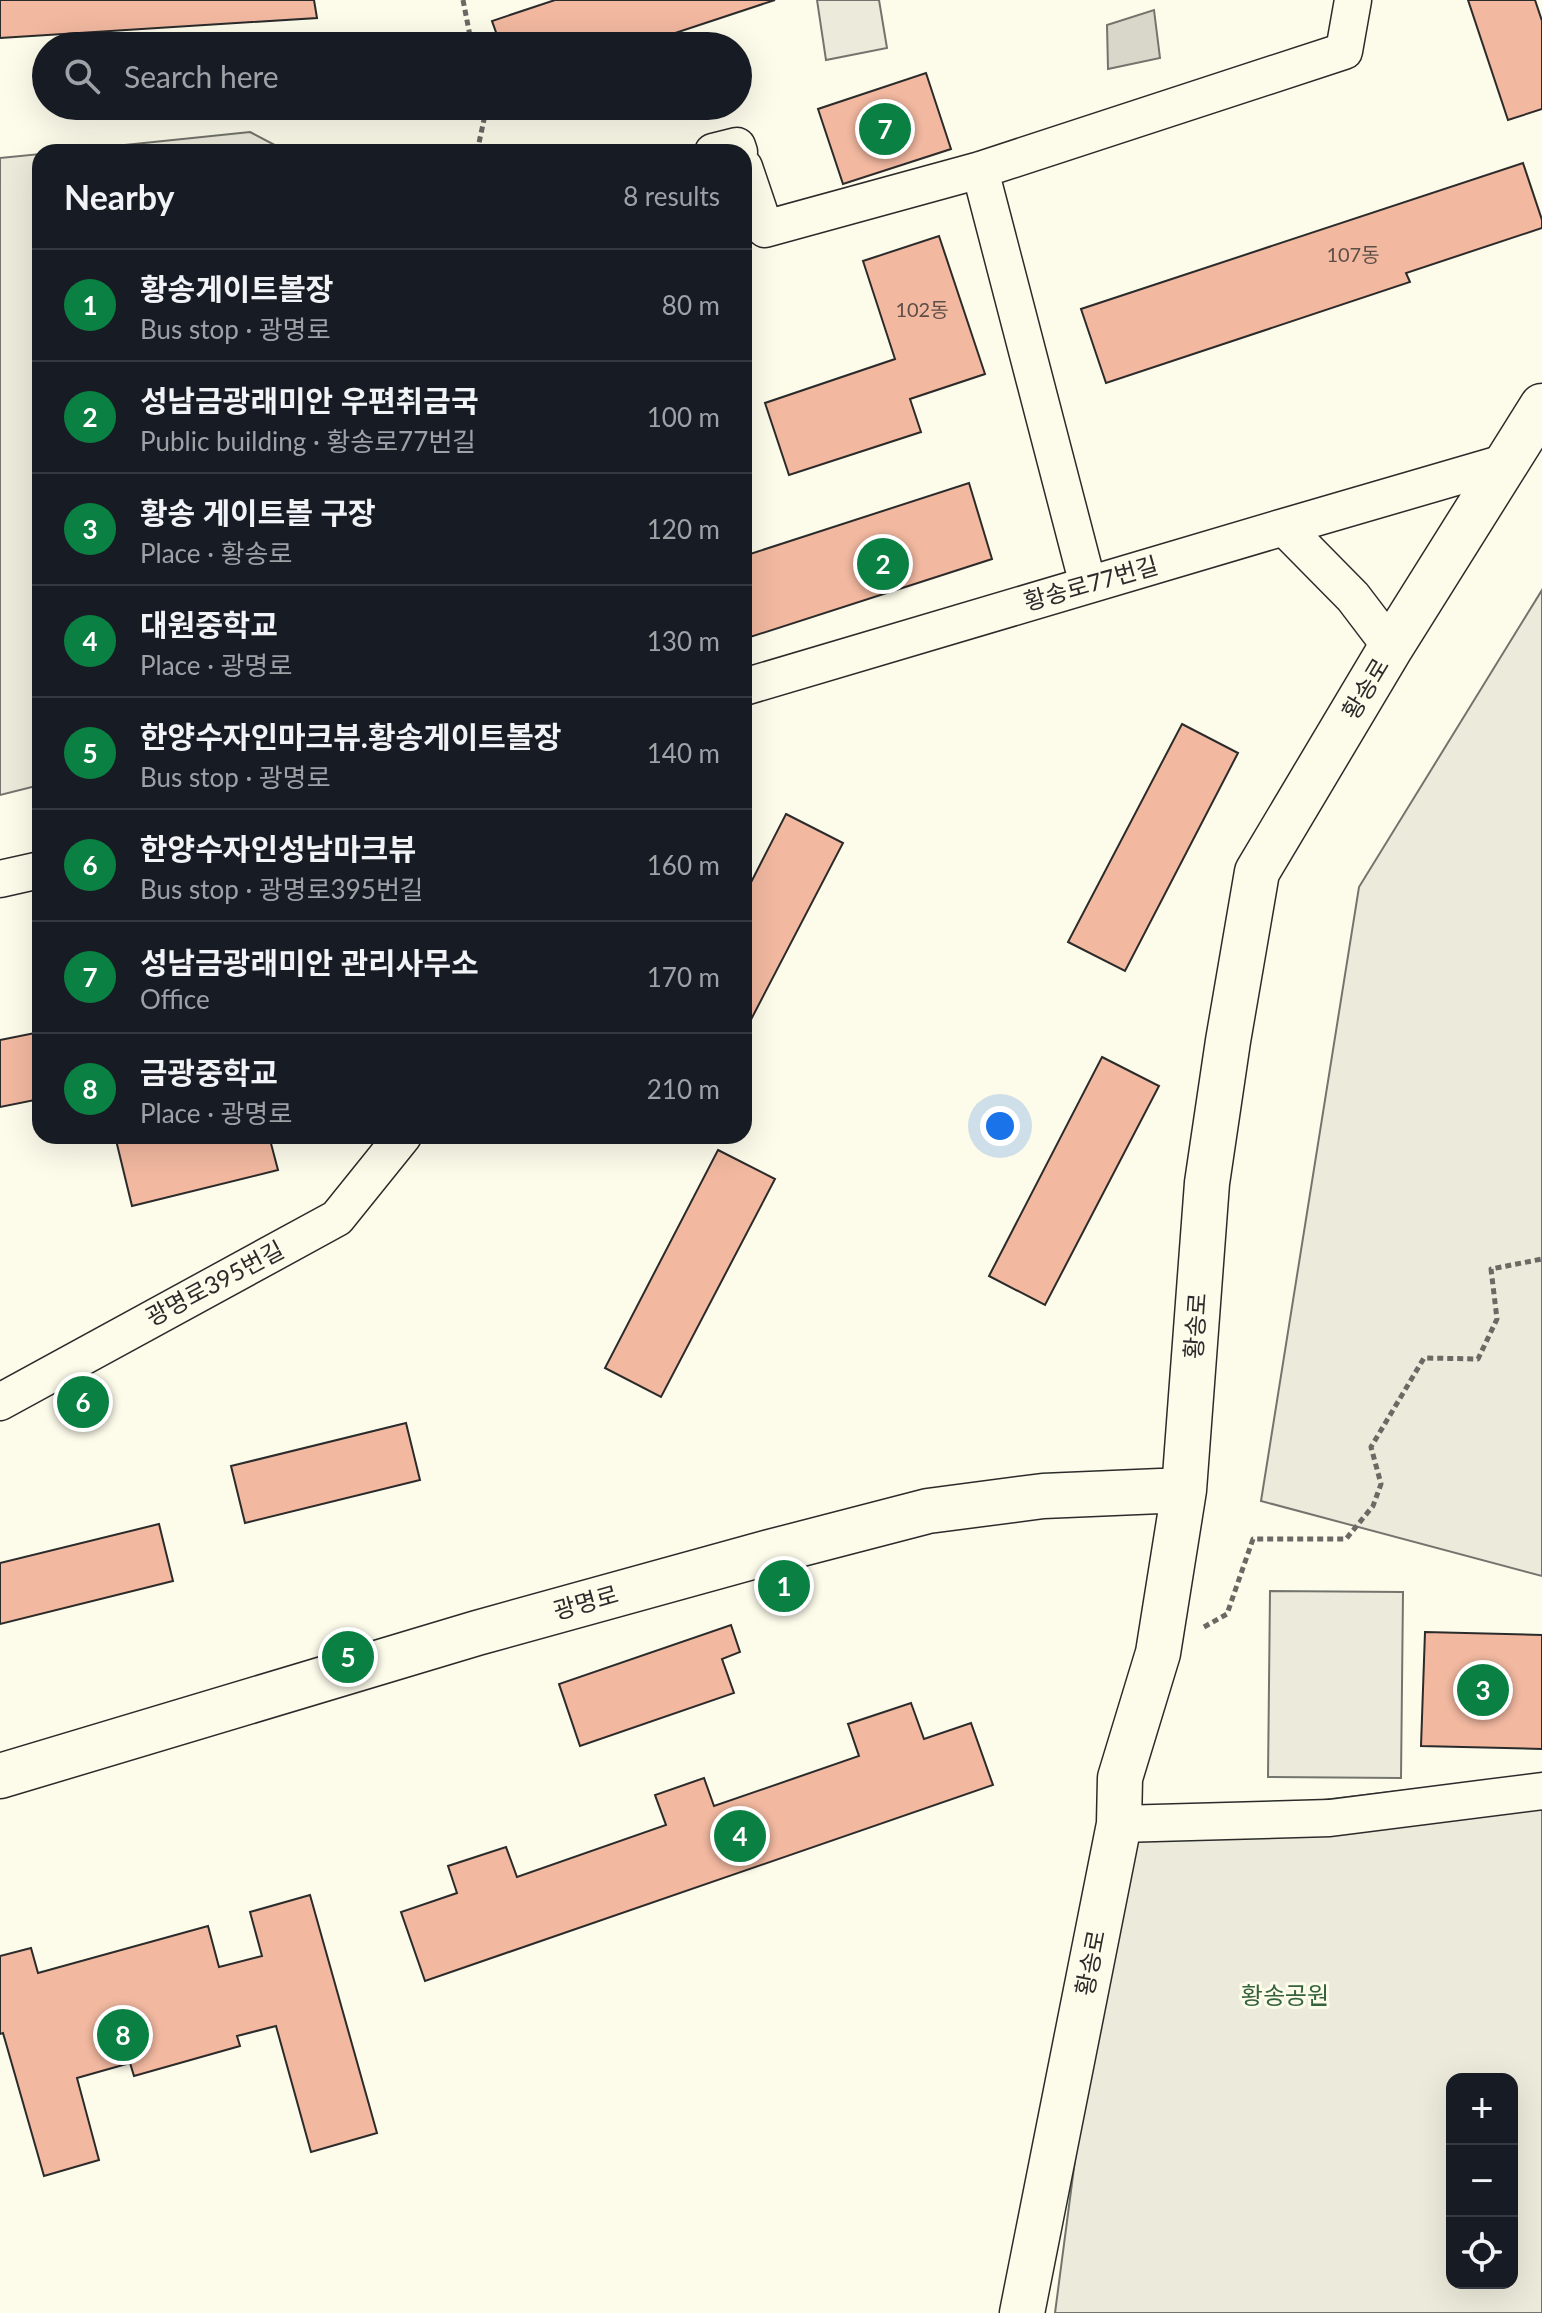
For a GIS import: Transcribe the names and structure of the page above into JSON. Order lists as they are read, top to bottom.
{
  "streets": {
    "street": [
      "황송로77번길",
      "황송로",
      "광명로395번길",
      "광명로"
    ]
  },
  "crossings": [
    ["황송로77번길", "황송로"],
    ["황송로", "광명로"]
  ],
  "parks": ["황송공원"],
  "house_numbers": ["107동", "102동"],
  "page": {
    "search": "Search here",
    "pins": [
      "7",
      "2",
      "6",
      "1",
      "5",
      "3",
      "4",
      "8"
    ],
    "heading": ["Nearby", "8 results"],
    "list": [
      {
        "mark": "1",
        "name": "황송게이트볼장",
        "note": "Bus stop · 광명로",
        "value": "80 m"
      },
      {
        "mark": "2",
        "name": "성남금광래미안 우편취금국",
        "note": "Public building · 황송로77번길",
        "value": "100 m"
      },
      {
        "mark": "3",
        "name": "황송 게이트볼 구장",
        "note": "Place · 황송로",
        "value": "120 m"
      },
      {
        "mark": "4",
        "name": "대원중학교",
        "note": "Place · 광명로",
        "value": "130 m"
      },
      {
        "mark": "5",
        "name": "한양수자인마크뷰.황송게이트볼장",
        "note": "Bus stop · 광명로",
        "value": "140 m"
      },
      {
        "mark": "6",
        "name": "한양수자인성남마크뷰",
        "note": "Bus stop · 광명로395번길",
        "value": "160 m"
      },
      {
        "mark": "7",
        "name": "성남금광래미안 관리사무소",
        "note": "Office",
        "value": "170 m"
      },
      {
        "mark": "8",
        "name": "금광중학교",
        "note": "Place · 광명로",
        "value": "210 m"
      }
    ],
    "map_buttons": ["+", "−"]
  }
}
